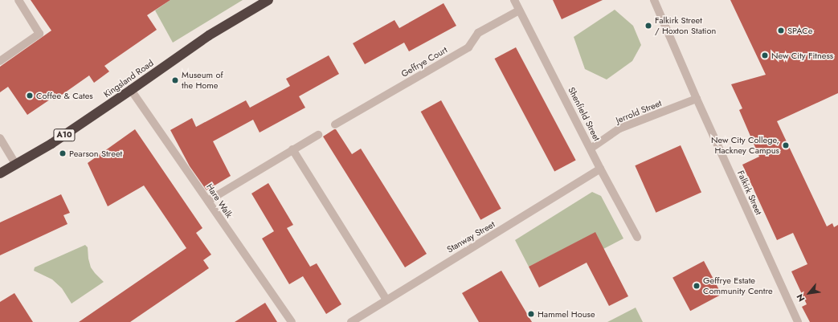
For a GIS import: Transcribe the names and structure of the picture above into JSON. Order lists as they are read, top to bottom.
{
  "streets": {
    "highway": ["Kingsland Road", "A10"],
    "street": [
      "Geffrye Court",
      "Jerrold Street",
      "Shenfield Street",
      "Falkirk Street",
      "Hare Walk",
      "Stanway Street"
    ]
  },
  "crossings": [
    ["Geffrye Court", "Shenfield Street"],
    ["Kingsland Road", "Hare Walk"],
    ["Jerrold Street", "Shenfield Street"],
    ["Jerrold Street", "Falkirk Street"],
    ["Shenfield Street", "Stanway Street"]
  ],
  "places": [
    "Falkirk Street / Hoxton Station",
    "SPACe",
    "New City Fitness",
    "Museum of the Home",
    "Coffee & Cates",
    "New City College, Hackney Campus",
    "Pearson Street",
    "Geffrye Estate Community Centre",
    "Hammel House"
  ],
  "north": "bottom left"
}
